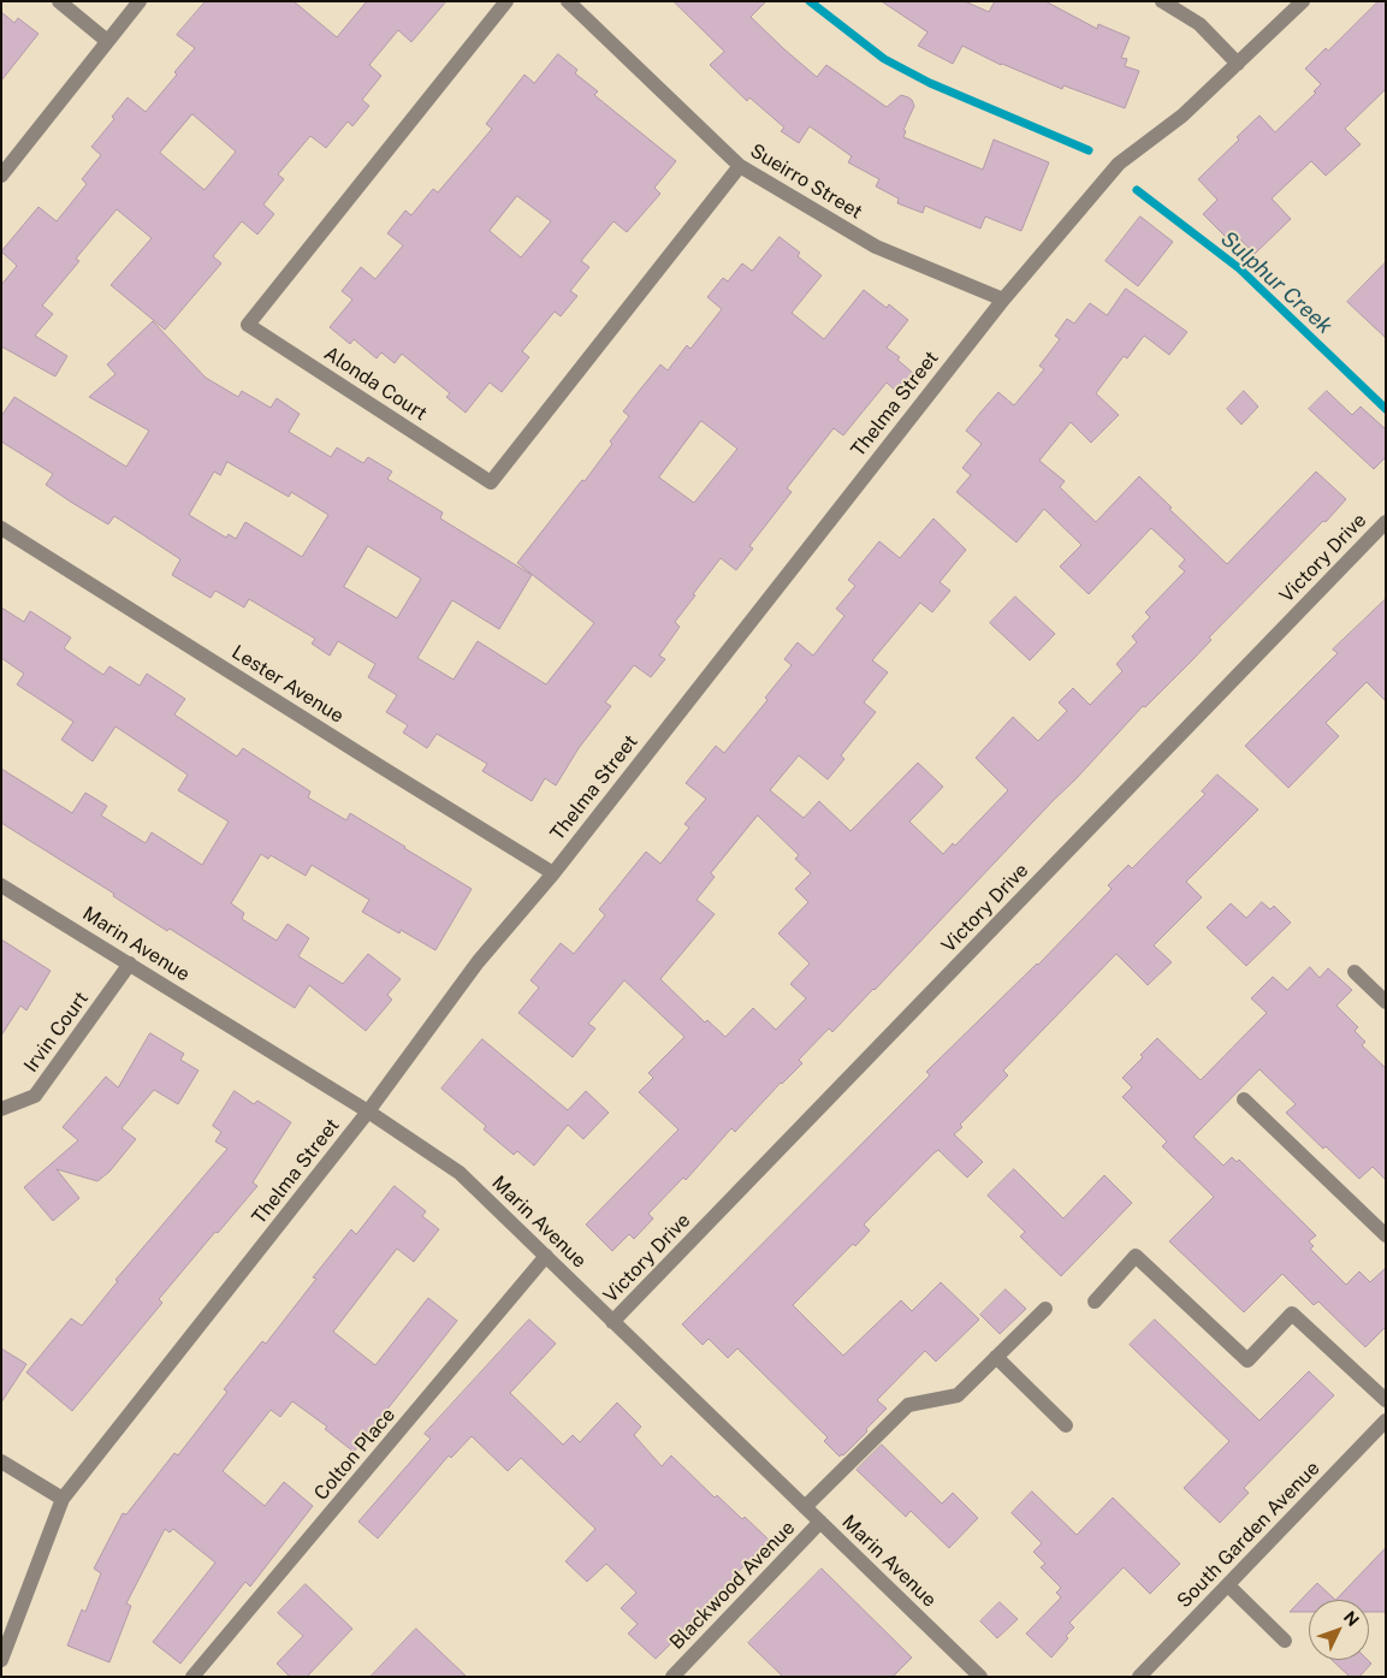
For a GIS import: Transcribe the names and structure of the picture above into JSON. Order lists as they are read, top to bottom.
{
  "streets": {
    "street": [
      "Sueirro Street",
      "Alonda Court",
      "Thelma Street",
      "Victory Drive",
      "Lester Avenue",
      "Marin Avenue",
      "Irvin Court",
      "Colton Place",
      "South Garden Avenue",
      "Blackwood Avenue"
    ]
  },
  "crossings": [
    ["Sueirro Street", "Alonda Court"],
    ["Sueirro Street", "Thelma Street"],
    ["Thelma Street", "Lester Avenue"],
    ["Thelma Street", "Marin Avenue"],
    ["Victory Drive", "Marin Avenue"],
    ["Marin Avenue", "Irvin Court"],
    ["Marin Avenue", "Colton Place"],
    ["Marin Avenue", "Blackwood Avenue"]
  ],
  "water": ["Sulphur Creek"],
  "north": "top right"
}
